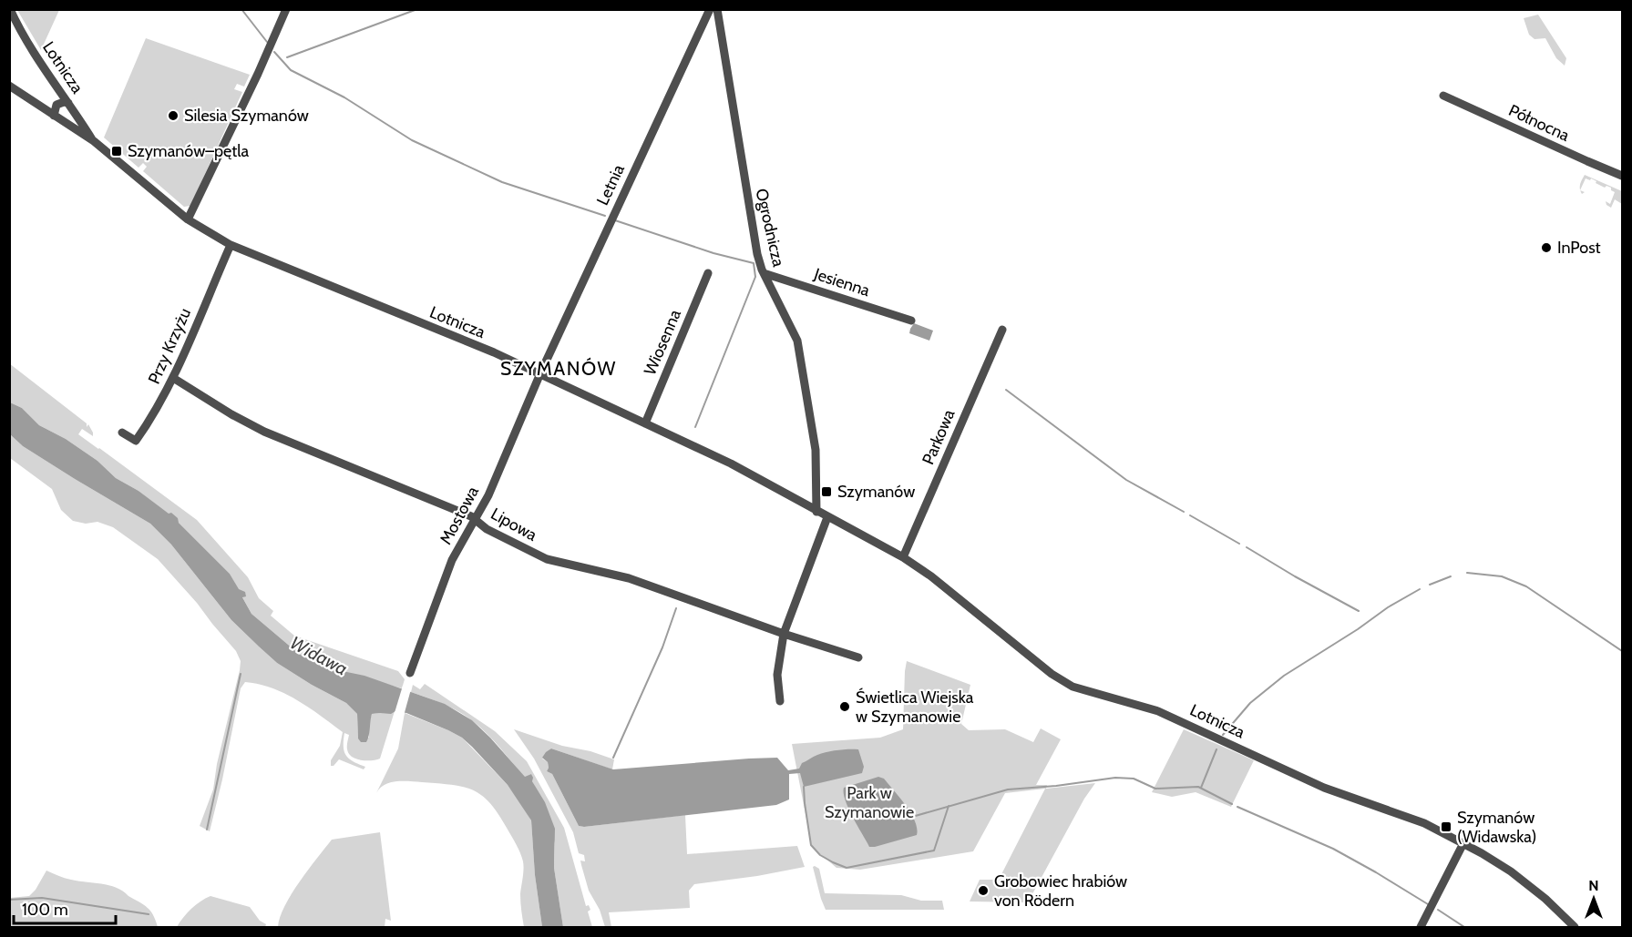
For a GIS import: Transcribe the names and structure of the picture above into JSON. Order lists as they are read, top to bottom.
{
  "streets": {
    "street": [
      "Lotnicza",
      "Północna",
      "Letnia",
      "Ogrodnicza",
      "Jesienna",
      "Wiosenna",
      "Przy Krzyżu",
      "Parkowa",
      "Mostowa",
      "Lipowa"
    ]
  },
  "crossings": [
    ["Lotnicza", "Letnia"],
    ["Lotnicza", "Ogrodnicza"],
    ["Lotnicza", "Wiosenna"],
    ["Lotnicza", "Przy Krzyżu"],
    ["Lotnicza", "Parkowa"],
    ["Lotnicza", "Mostowa"],
    ["Letnia", "Mostowa"],
    ["Ogrodnicza", "Jesienna"],
    ["Ogrodnicza", "Lipowa"],
    ["Przy Krzyżu", "Lipowa"],
    ["Mostowa", "Lipowa"]
  ],
  "districts": ["SZYMANÓW"],
  "water": ["Widawa"],
  "parks": ["Park w Szymanowie"],
  "places": {
    "other": [
      "Silesia Szymanów",
      "InPost",
      "Świetlica Wiejska w Szymanowie",
      "Grobowiec hrabiów von Rödern"
    ],
    "transit": ["Szymanów–pętla", "Szymanów", "Szymanów (Widawska)"]
  },
  "scale_bar": "100 m",
  "north": "top"
}
